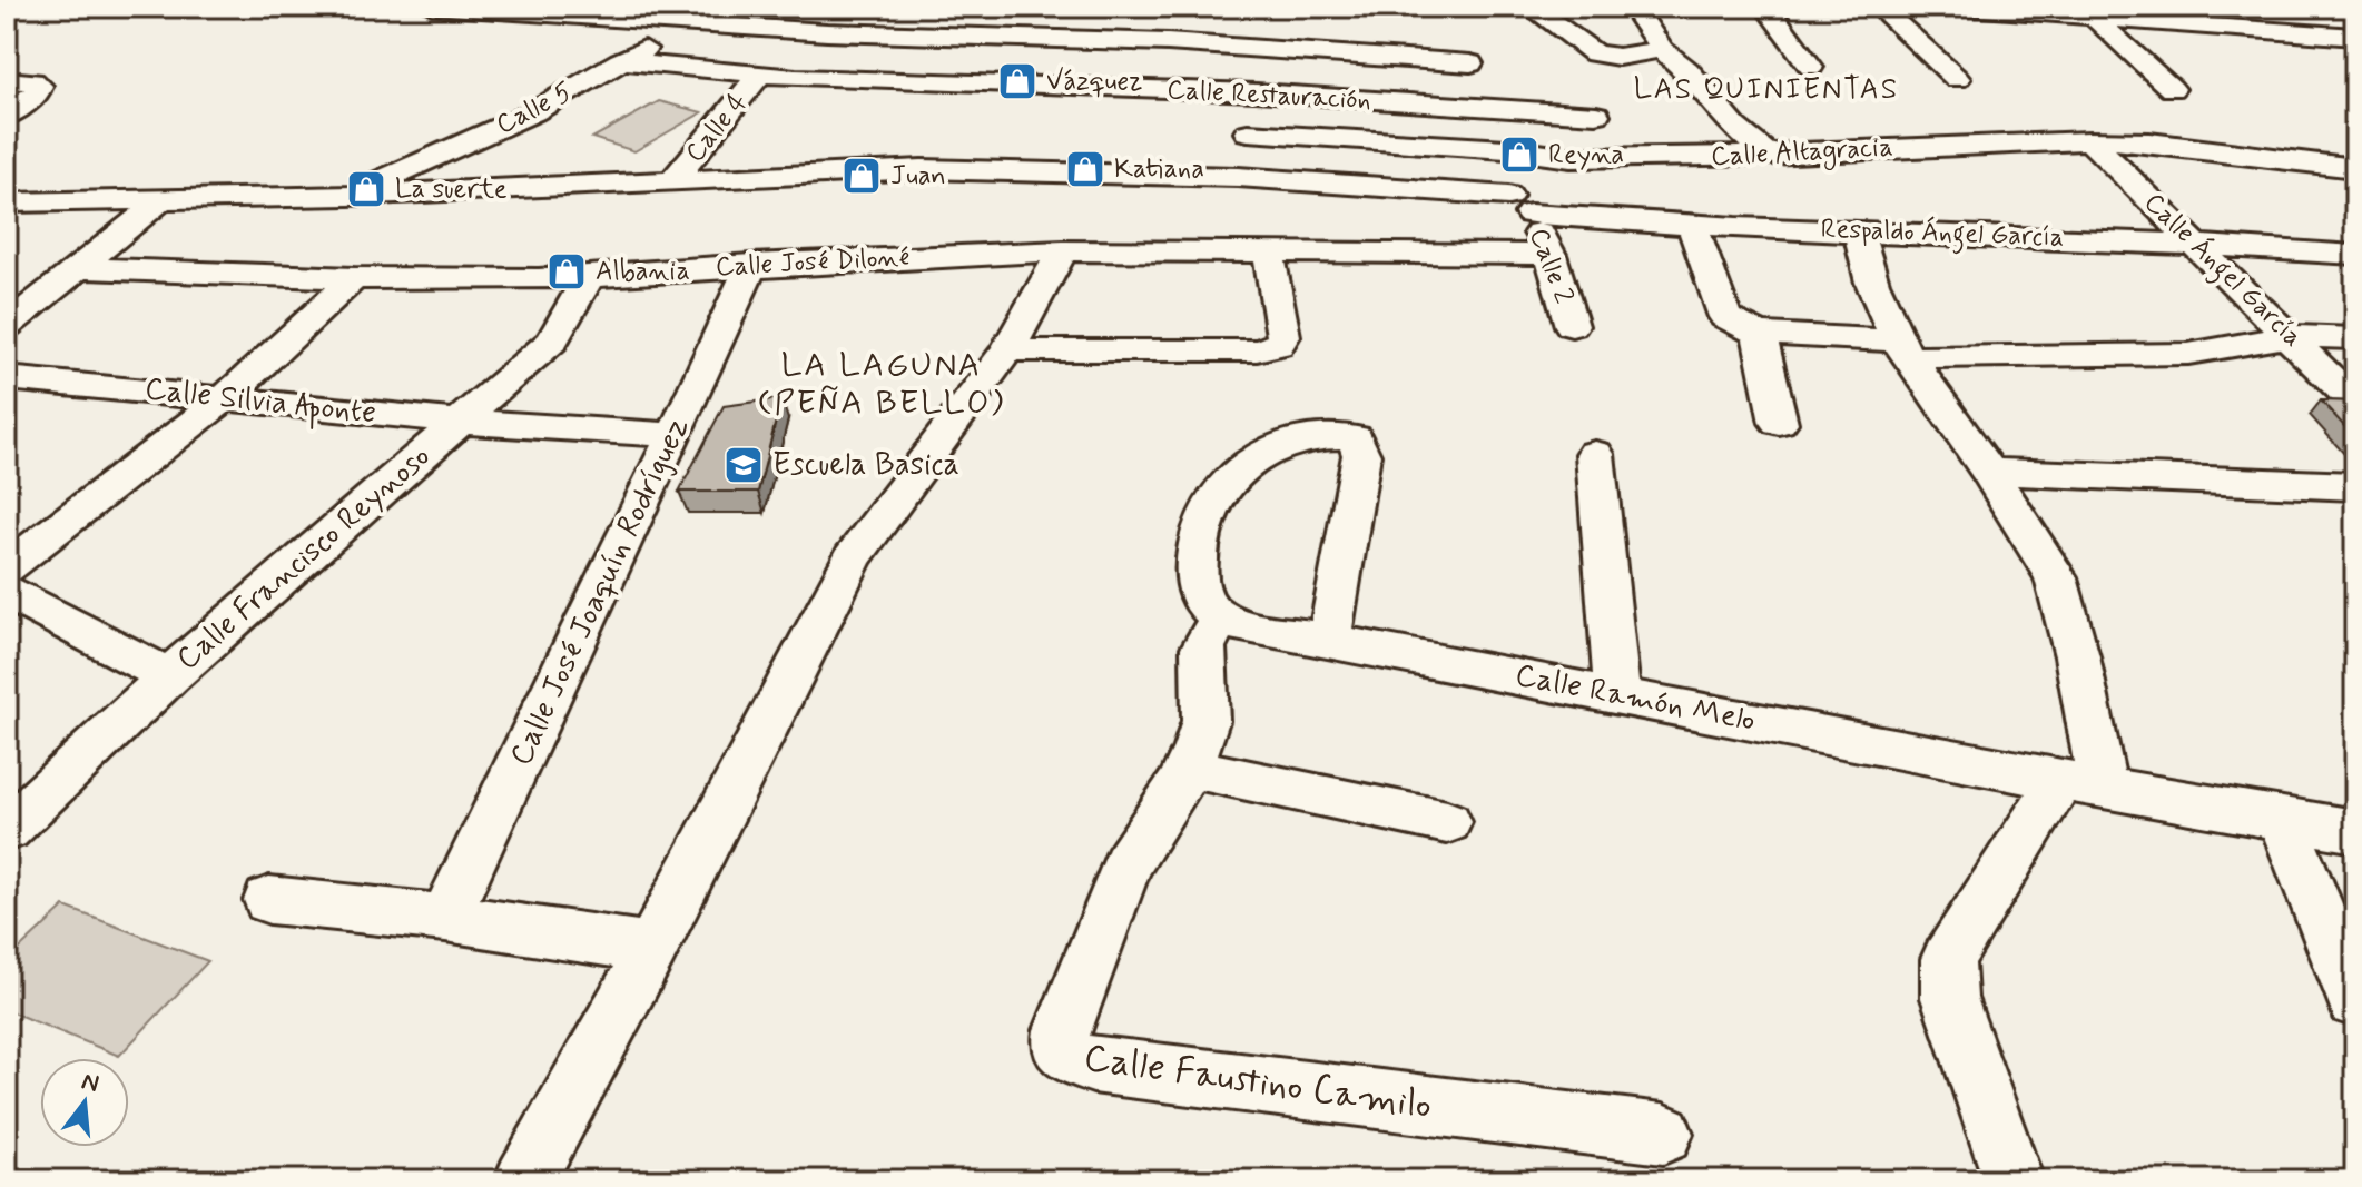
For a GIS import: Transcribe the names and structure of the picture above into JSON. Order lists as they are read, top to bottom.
{
  "streets": {
    "street": [
      "Calle Restauración",
      "Calle 5",
      "Calle 4",
      "Calle Altagracia",
      "Respaldo Ángel García",
      "Calle José Diloné",
      "Calle 2",
      "Calle Ángel García",
      "Calle Silvia Aponte",
      "Calle Francisco Reynoso",
      "Calle José Joaquín Rodríguez",
      "Calle Ramón Melo",
      "Calle Faustino Camilo"
    ]
  },
  "crossings": [
    ["Calle Restauración", "Calle 5"],
    ["Calle Restauración", "Calle 4"],
    ["Calle Restauración", "Calle 2"],
    ["Calle 5", "Respaldo Ángel García"],
    ["Calle 4", "Respaldo Ángel García"],
    ["Calle Altagracia", "Calle 2"],
    ["Calle Altagracia", "Calle Ángel García"],
    ["Respaldo Ángel García", "Calle 2"],
    ["Respaldo Ángel García", "Calle Ángel García"],
    ["Calle José Diloné", "Calle 2"],
    ["Calle José Diloné", "Calle Francisco Reynoso"],
    ["Calle José Diloné", "Calle José Joaquín Rodríguez"],
    ["Calle Silvia Aponte", "Calle Francisco Reynoso"],
    ["Calle Silvia Aponte", "Calle José Joaquín Rodríguez"],
    ["Calle Ramón Melo", "Calle Faustino Camilo"]
  ],
  "districts": ["LAS QUINIENTAS", "LA LAGUNA (PEÑA BELLO)"],
  "places": {
    "shop": [
      "Vázquez",
      "Reyna",
      "Katiana",
      "Juan",
      "La suerte",
      "Albania"
    ],
    "school or university": ["Escuela Basica"]
  },
  "north": "top"
}
